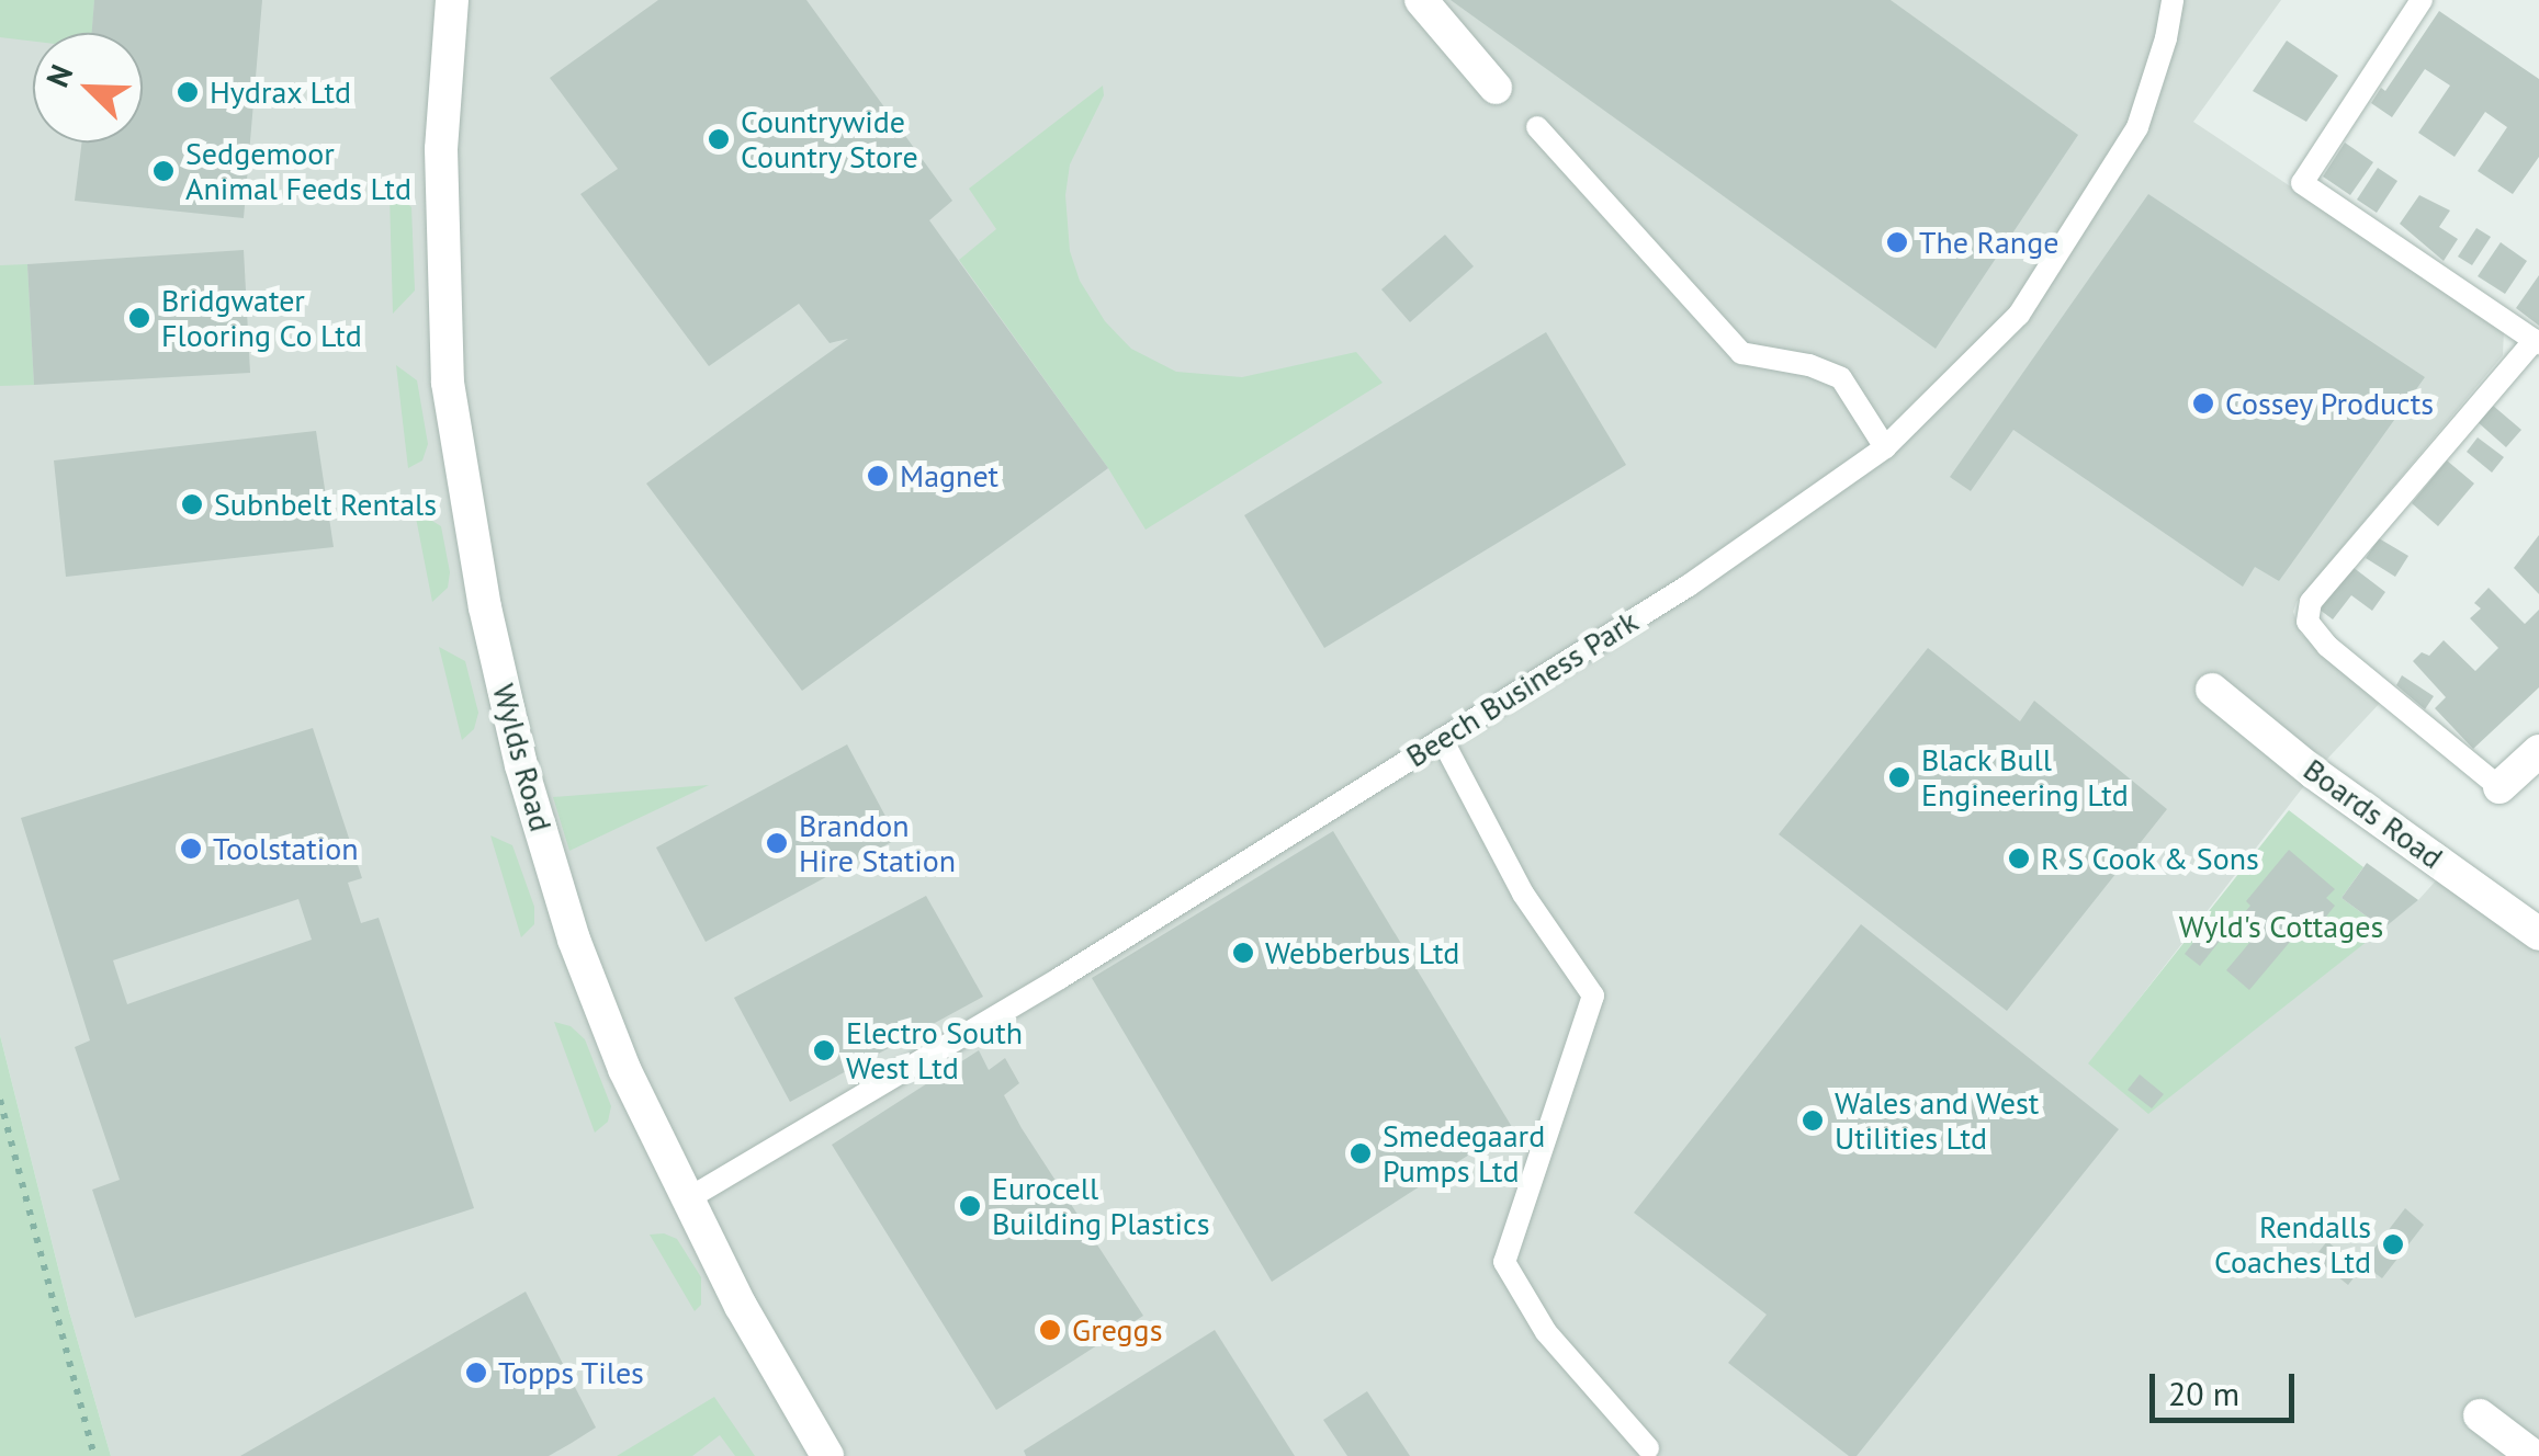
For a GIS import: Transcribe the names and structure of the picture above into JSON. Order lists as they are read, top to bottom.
{
  "streets": {
    "street": ["Wylds Road", "Boards Road"],
    "lane": ["Beech Business Park"]
  },
  "crossings": [
    ["Beech Business Park", "Wylds Road"]
  ],
  "parks": ["Wyld's Cottages"],
  "places": [
    "Hydrax Ltd",
    "Countrywide Country Store",
    "Sedgemoor Animal Feeds Ltd",
    "The Range",
    "Bridgwater Flooring Co Ltd",
    "Cossey Products",
    "Magnet",
    "Subnbelt Rentals",
    "Black Bull Engineering Ltd",
    "Brandon Hire Station",
    "Toolstation",
    "R S Cook & Sons",
    "Webberbus Ltd",
    "Electro South West Ltd",
    "Wales and West Utilities Ltd",
    "Smedegaard Pumps Ltd",
    "Eurocell Building Plastics",
    "Rendalls Coaches Ltd",
    "Greggs",
    "Topps Tiles"
  ],
  "scale_bar": "20 m",
  "north": "top left"
}
